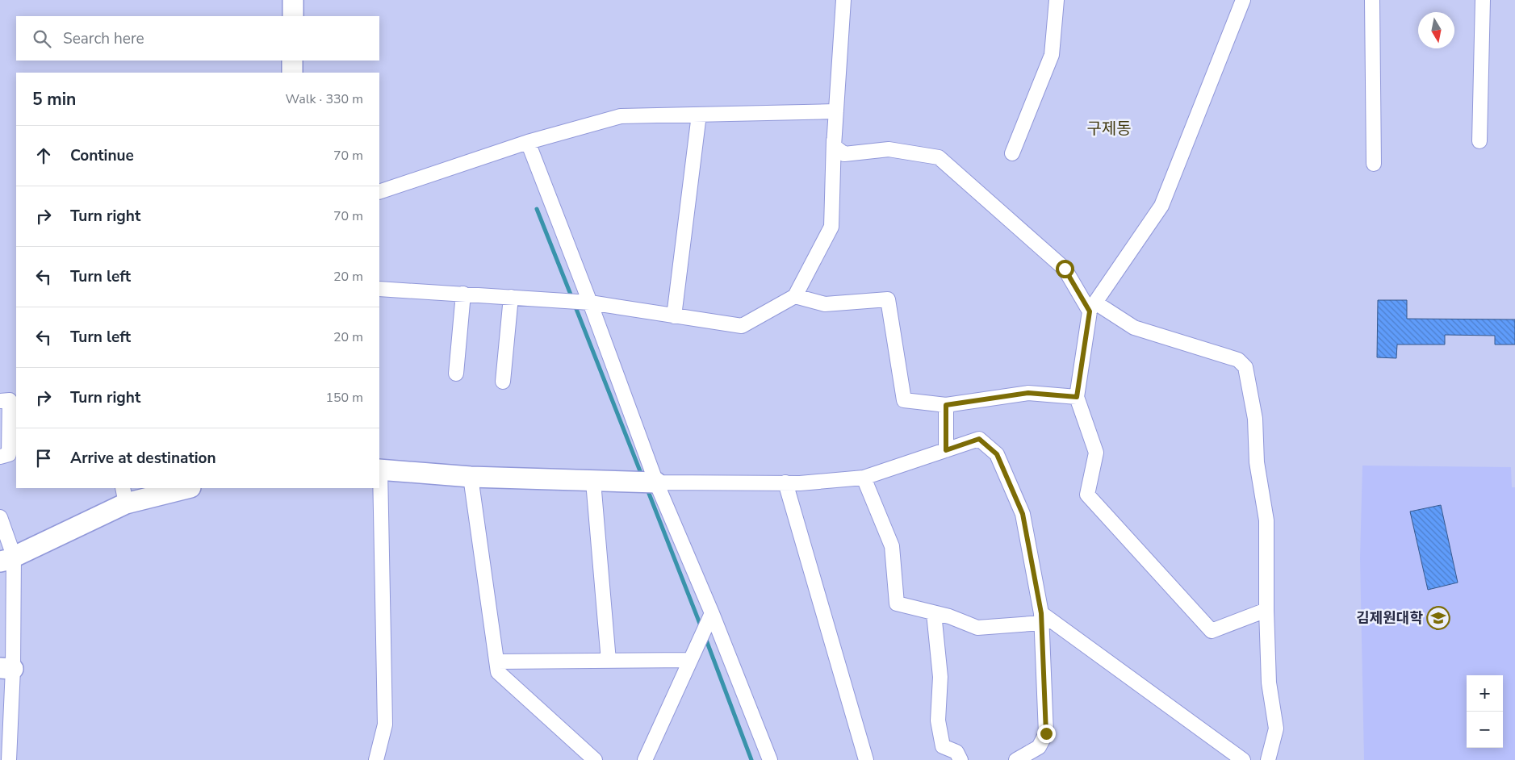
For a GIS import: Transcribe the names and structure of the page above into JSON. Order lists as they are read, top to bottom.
{
  "districts": ["구제동"],
  "places": {
    "school or university": ["김제원대학"]
  },
  "north": "bottom",
  "page": {
    "search": "Search here",
    "heading": ["5 min", "Walk · 330 m"],
    "list": [
      ["Continue", "70 m"],
      ["Turn right", "70 m"],
      ["Turn left", "20 m"],
      ["Turn left", "20 m"],
      ["Turn right", "150 m"],
      "Arrive at destination"
    ],
    "map_buttons": ["+", "−"]
  }
}
